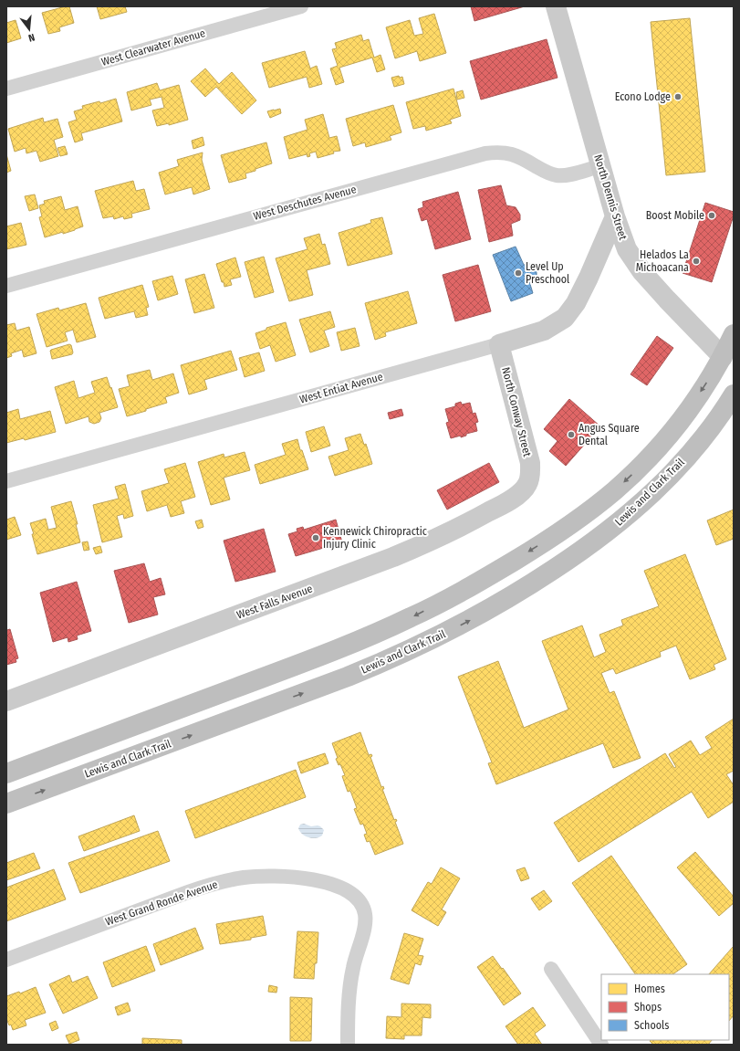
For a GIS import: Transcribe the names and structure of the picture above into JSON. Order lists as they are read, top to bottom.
{
  "streets": {
    "highway": ["Lewis and Clark Trail"],
    "street": [
      "West Clearwater Avenue",
      "North Dennis Street",
      "West Deschutes Avenue",
      "West Entiat Avenue",
      "North Conway Street",
      "West Falls Avenue",
      "West Grand Ronde Avenue"
    ]
  },
  "crossings": [
    ["North Dennis Street", "West Deschutes Avenue"],
    ["North Dennis Street", "West Entiat Avenue"],
    ["West Entiat Avenue", "North Conway Street"],
    ["North Conway Street", "West Falls Avenue"]
  ],
  "places": [
    "Econo Lodge",
    "Boost Mobile",
    "Helados La Michoacana",
    "Level Up Preschool",
    "Angus Square Dental",
    "Kennewick Chiropractic Injury Clinic"
  ],
  "legend": ["Homes", "Shops", "Schools"],
  "north": "bottom"
}
